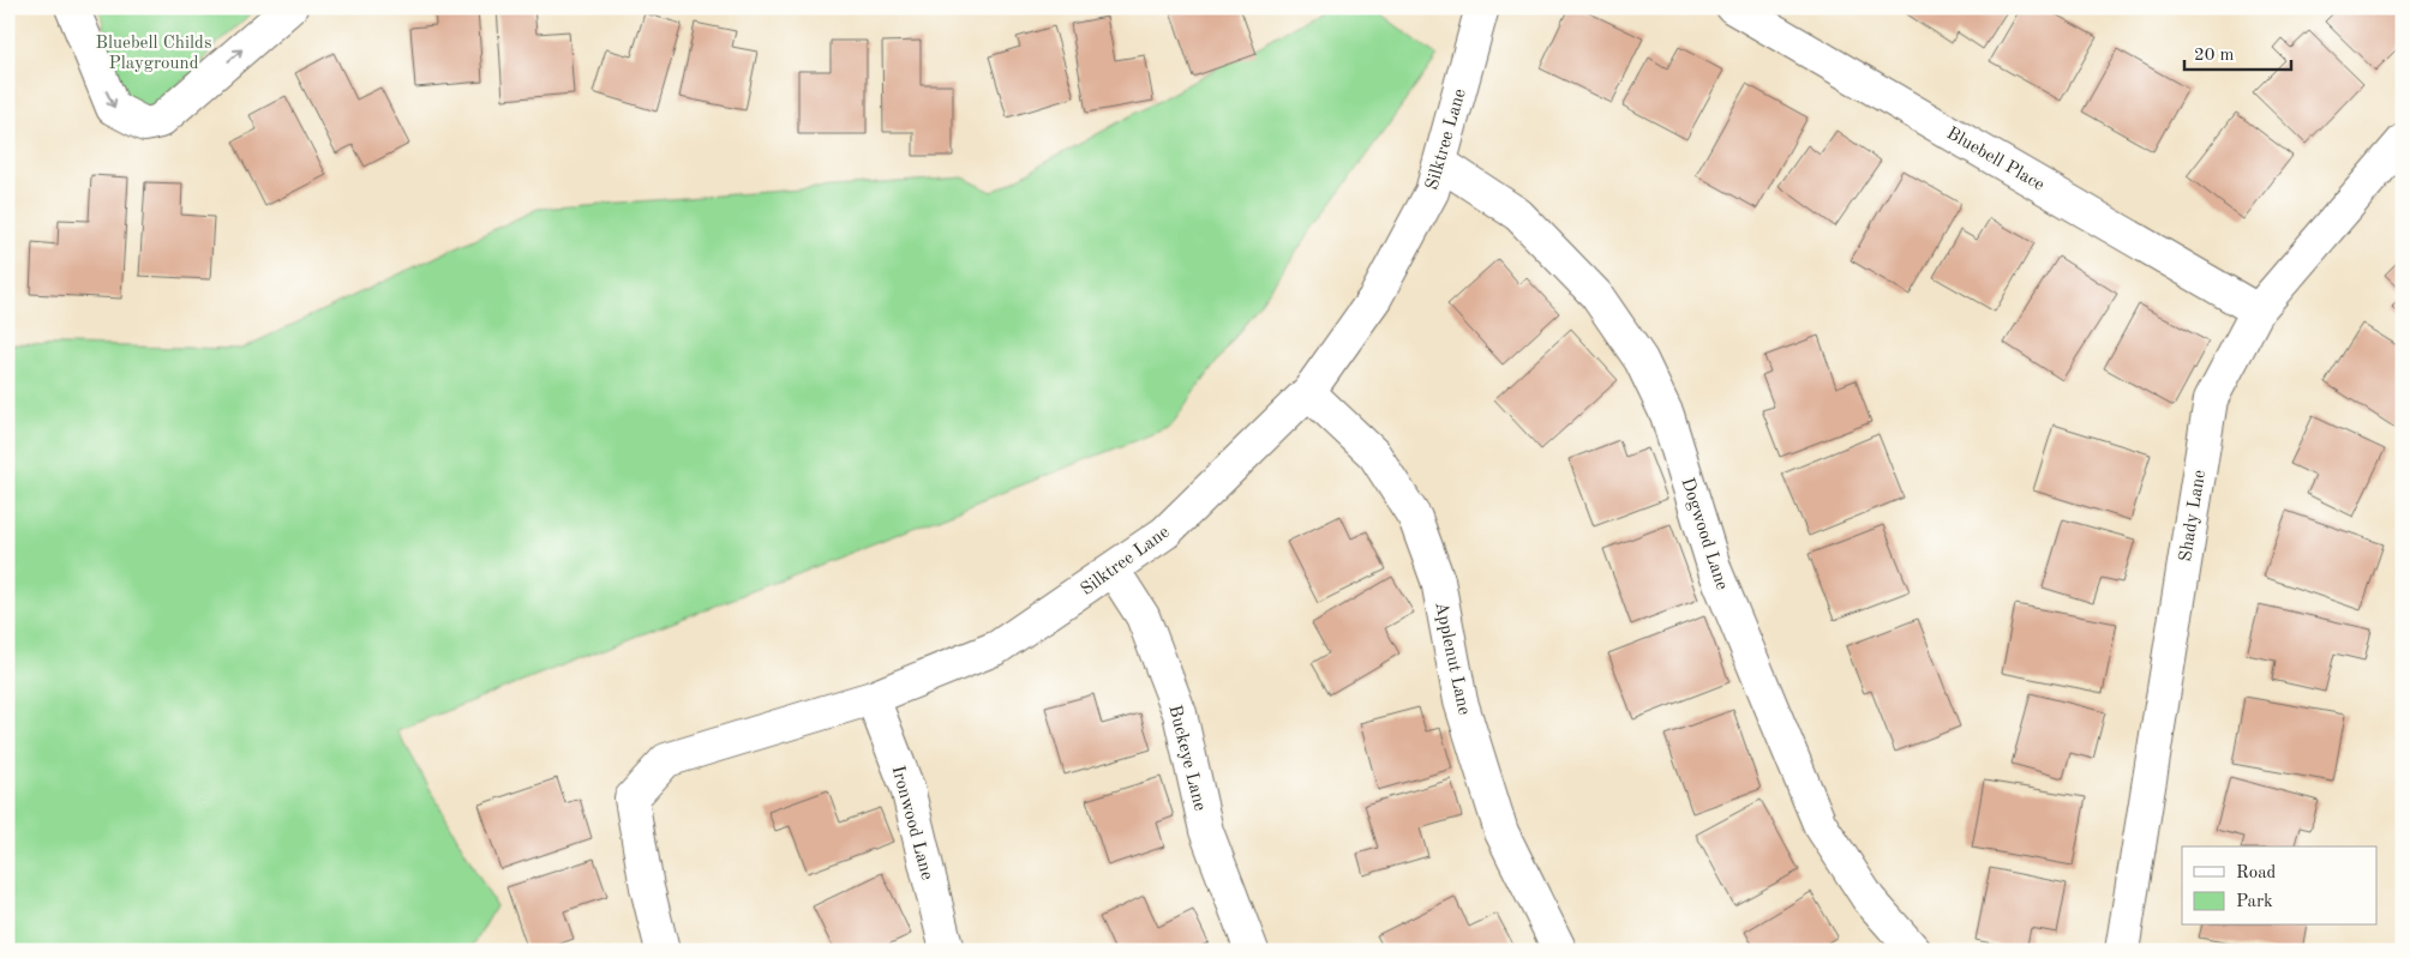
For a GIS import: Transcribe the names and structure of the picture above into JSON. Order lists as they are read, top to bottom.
{
  "streets": {
    "street": [
      "Silktree Lane",
      "Bluebell Place",
      "Shady Lane",
      "Dogwood Lane",
      "Applenut Lane",
      "Buckeye Lane",
      "Ironwood Lane"
    ]
  },
  "crossings": [
    ["Silktree Lane", "Dogwood Lane"],
    ["Silktree Lane", "Applenut Lane"],
    ["Silktree Lane", "Buckeye Lane"],
    ["Silktree Lane", "Ironwood Lane"],
    ["Bluebell Place", "Shady Lane"]
  ],
  "parks": ["Bluebell Childs Playground"],
  "legend": ["Road", "Park"],
  "scale_bar": "20 m"
}
